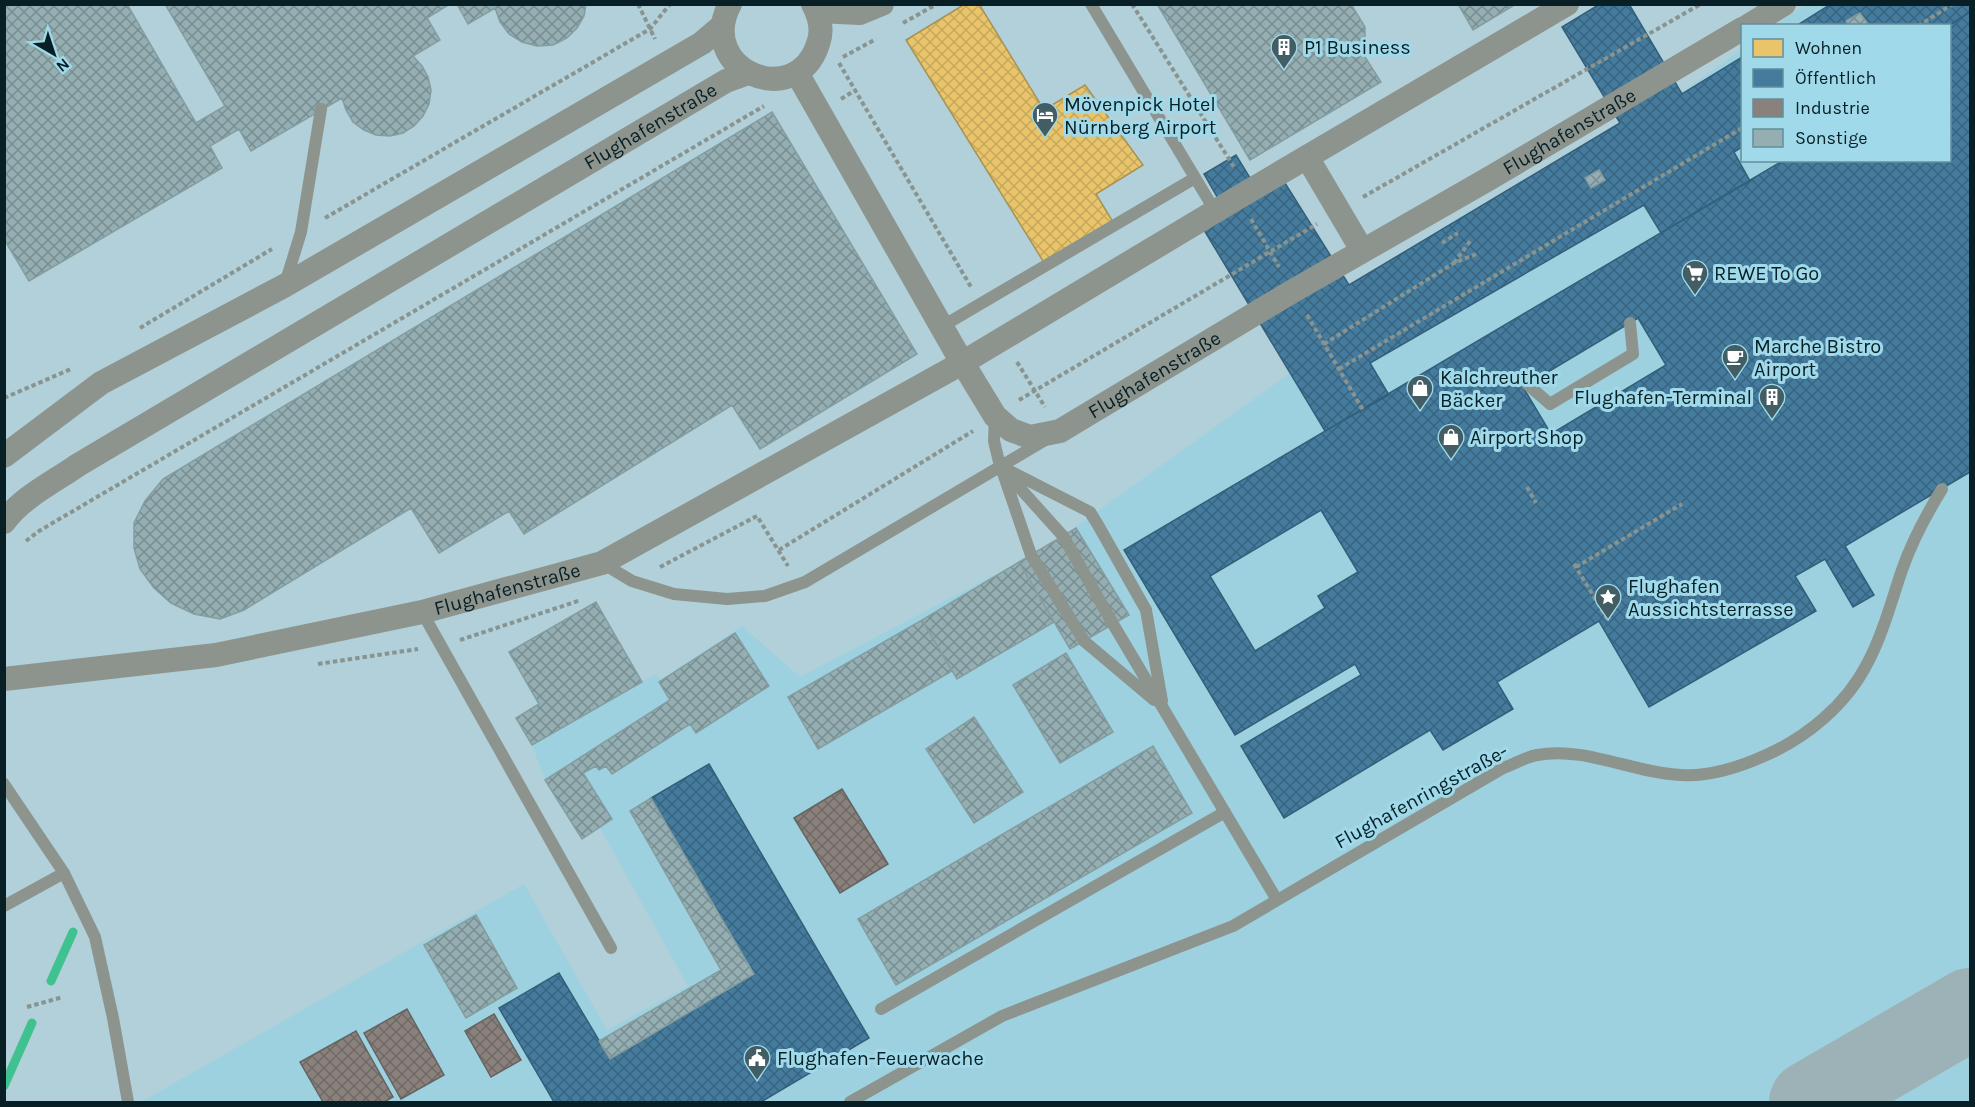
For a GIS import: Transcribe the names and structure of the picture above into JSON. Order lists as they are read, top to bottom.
{
  "streets": {
    "street": ["Flughafenstraße"],
    "lane": ["Flughafenringstraße-"]
  },
  "places": {
    "building": ["P1 Business", "Flughafen-Terminal"],
    "hotel": ["Mövenpick Hotel Nürnberg Airport"],
    "supermarket": ["REWE To Go"],
    "cafe": ["Marche Bistro Airport"],
    "shop": ["Kalchreuther Bäcker", "Airport Shop"],
    "place": ["Flughafen Aussichtsterrasse"],
    "public building": ["Flughafen-Feuerwache"]
  },
  "legend": [
    "Wohnen",
    "Öffentlich",
    "Industrie",
    "Sonstige"
  ],
  "north": "bottom right"
}
